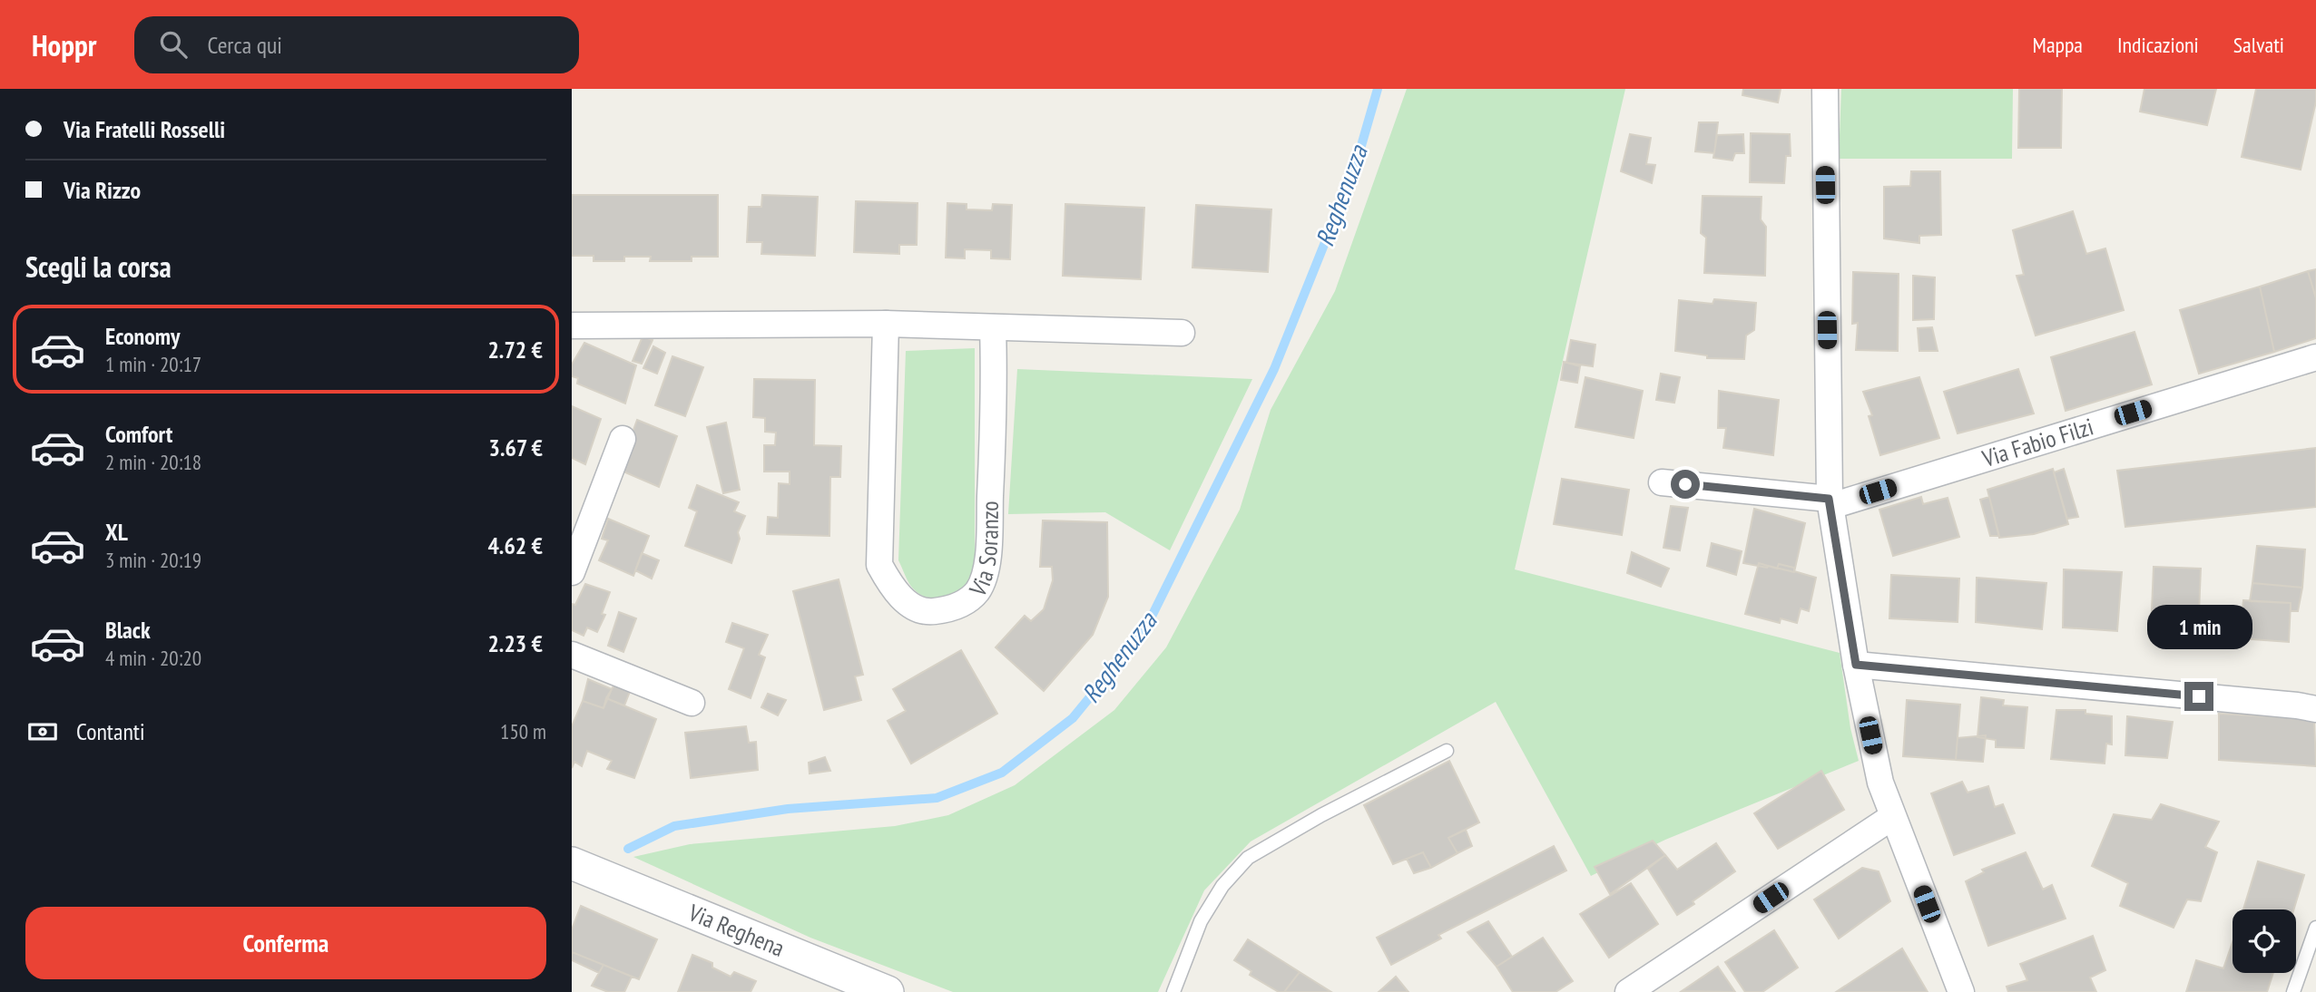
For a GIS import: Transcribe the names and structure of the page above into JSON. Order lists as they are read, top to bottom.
{
  "streets": {
    "street": ["Via Fabio Filzi", "Via Soranzo", "Via Reghena"]
  },
  "water": ["Reghenuzza"],
  "page": {
    "header": "Hoppr",
    "search": "Cerca qui",
    "nav": ["Mappa", "Indicazioni", "Salvati"],
    "banner": ["Via Fratelli Rosselli", "Via Rizzo"],
    "heading": "Scegli la corsa",
    "list": [
      {
        "name": "Economy",
        "note": "1 min · 20:17",
        "value": "2.72 €"
      },
      {
        "name": "Comfort",
        "note": "2 min · 20:18",
        "value": "3.67 €"
      },
      {
        "name": "XL",
        "note": "3 min · 20:19",
        "value": "4.62 €"
      },
      {
        "name": "Black",
        "note": "4 min · 20:20",
        "value": "2.23 €"
      }
    ],
    "bubble": "1 min",
    "pay": ["Contanti", "150 m"],
    "buttons": "Conferma"
  }
}
